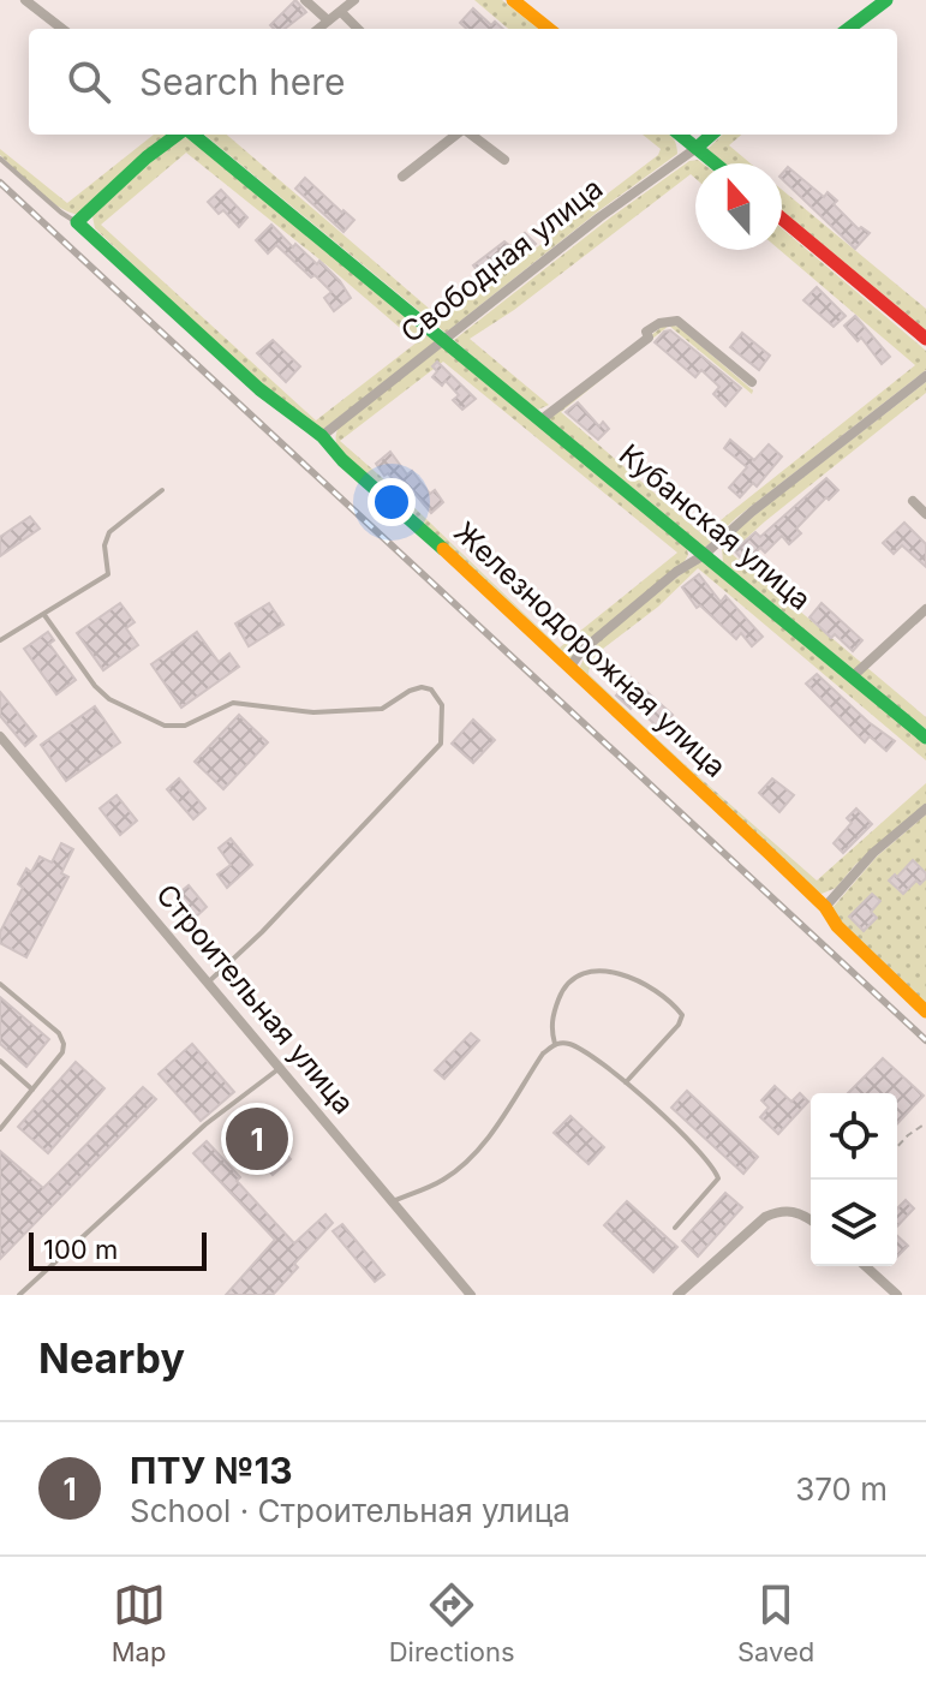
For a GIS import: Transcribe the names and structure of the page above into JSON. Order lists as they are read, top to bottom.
{
  "streets": {
    "street": [
      "Свободная улица",
      "Кубанская улица",
      "Железнодорожная улица",
      "Строительная улица"
    ]
  },
  "crossings": [
    ["Свободная улица", "Кубанская улица"],
    ["Свободная улица", "Железнодорожная улица"]
  ],
  "scale_bar": "100 m",
  "north": "top",
  "page": {
    "search": "Search here",
    "pins": "1",
    "scale": "100 m",
    "heading": "Nearby",
    "list": [
      {
        "mark": "1",
        "name": "ПТУ №13",
        "note": "School · Строительная улица",
        "value": "370 m"
      }
    ],
    "nav": ["Map", "Directions", "Saved"]
  }
}
